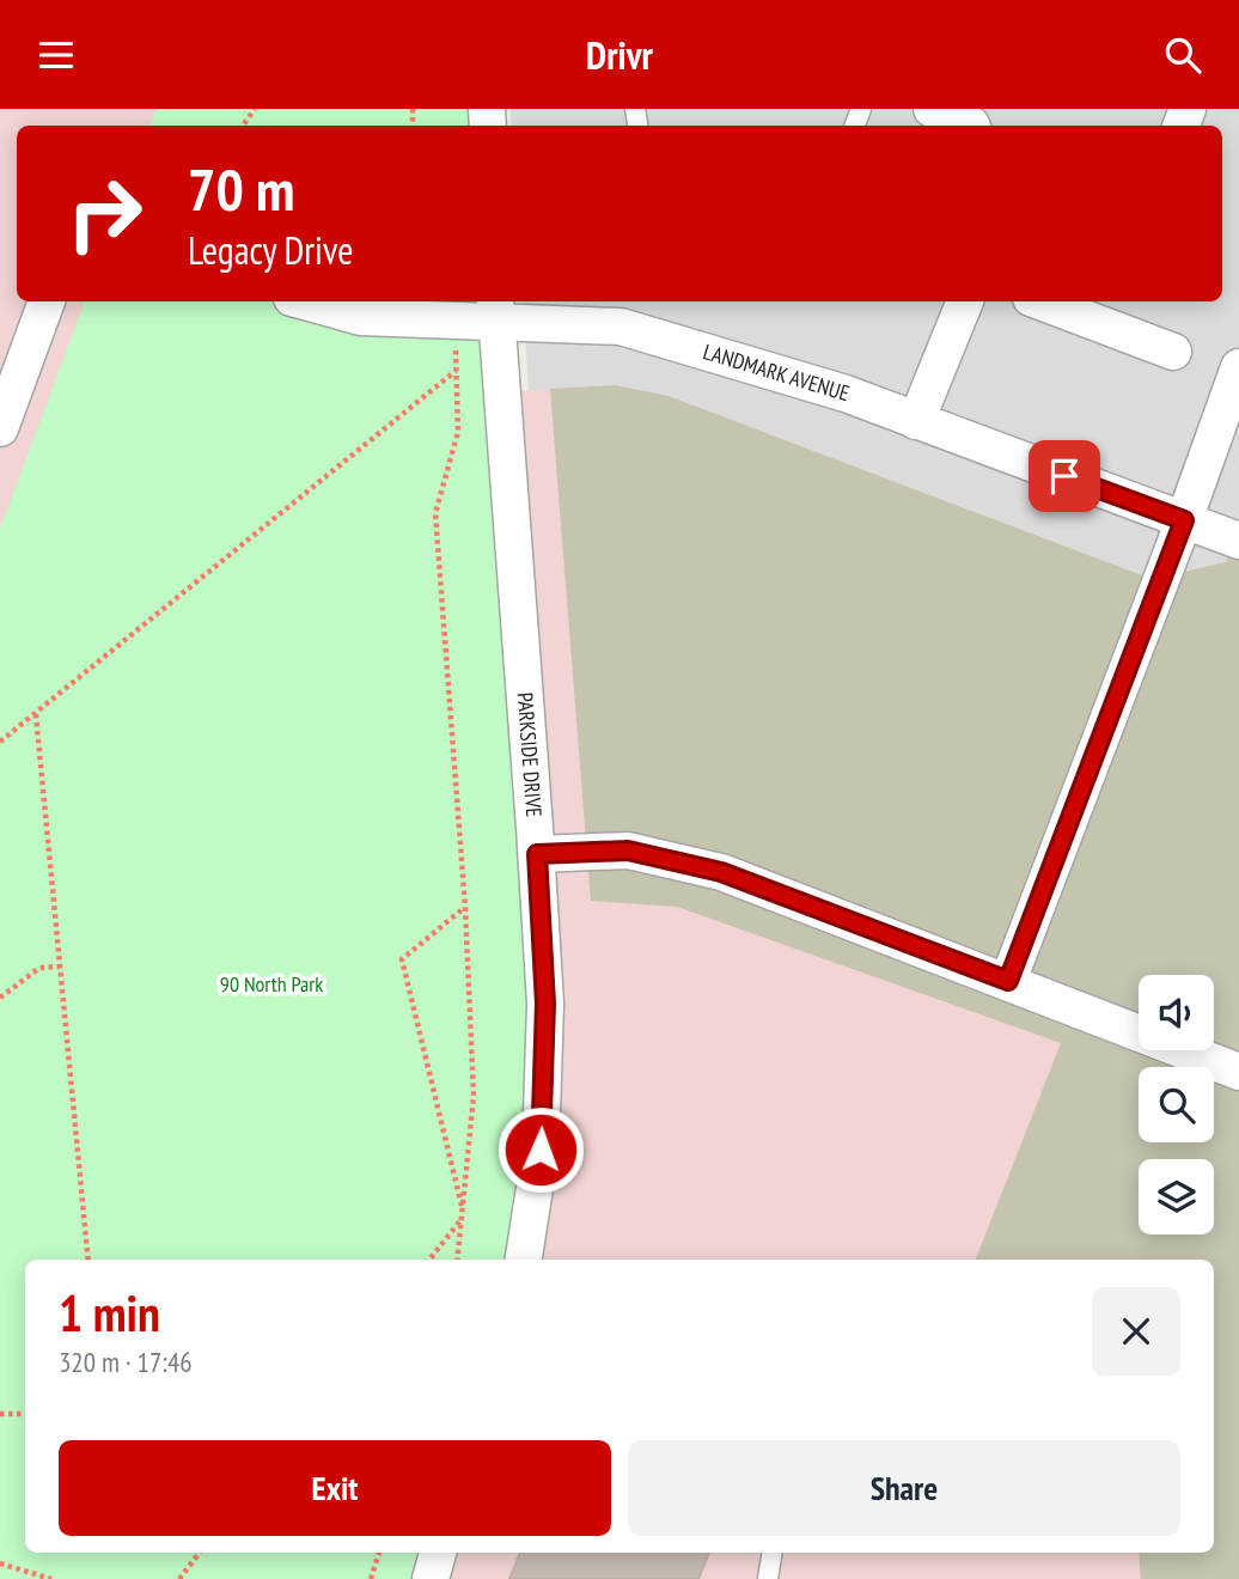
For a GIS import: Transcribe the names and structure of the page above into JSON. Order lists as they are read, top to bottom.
{
  "streets": {
    "street": ["LANDMARK AVENUE", "PARKSIDE DRIVE"]
  },
  "crossings": [
    ["LANDMARK AVENUE", "PARKSIDE DRIVE"]
  ],
  "parks": ["90 North Park"],
  "page": {
    "header": "Drivr",
    "turn": ["70 m", "Legacy Drive"],
    "heading": ["1 min", "320 m · 17:46"],
    "buttons": ["Exit", "Share"]
  }
}
